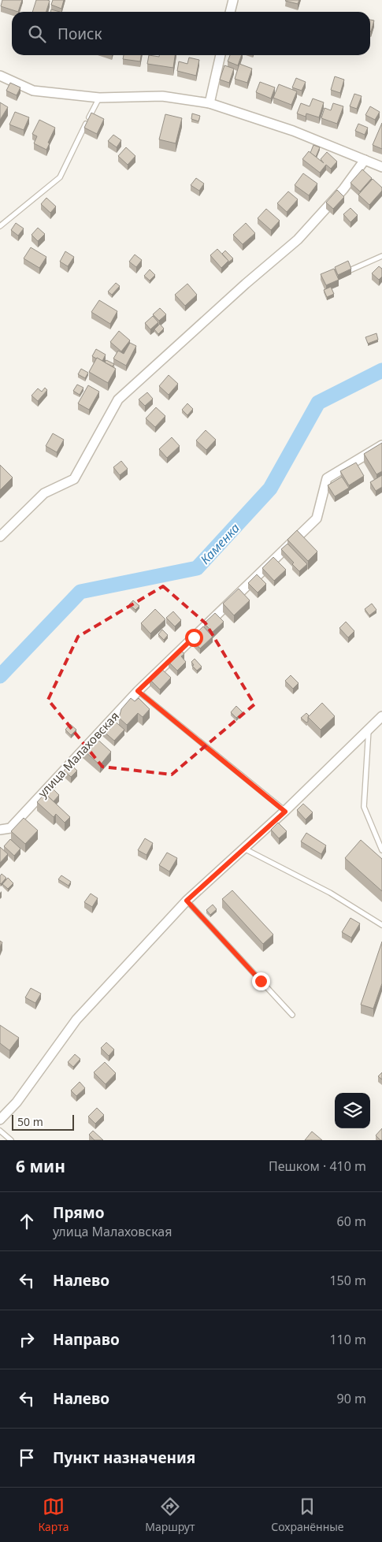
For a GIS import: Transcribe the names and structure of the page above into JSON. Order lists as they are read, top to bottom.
{
  "streets": {
    "street": ["улица Малаховская"]
  },
  "water": ["Каменка"],
  "scale_bar": "50 m",
  "page": {
    "search": "Поиск",
    "scale": "50 m",
    "heading": ["6 мин", "Пешком · 410 m"],
    "list": [
      ["Прямо", "улица Малаховская", "60 m"],
      ["Налево", "150 m"],
      ["Направо", "110 m"],
      ["Налево", "90 m"],
      "Пункт назначения"
    ],
    "nav": ["Карта", "Маршрут", "Сохранённые"]
  }
}
